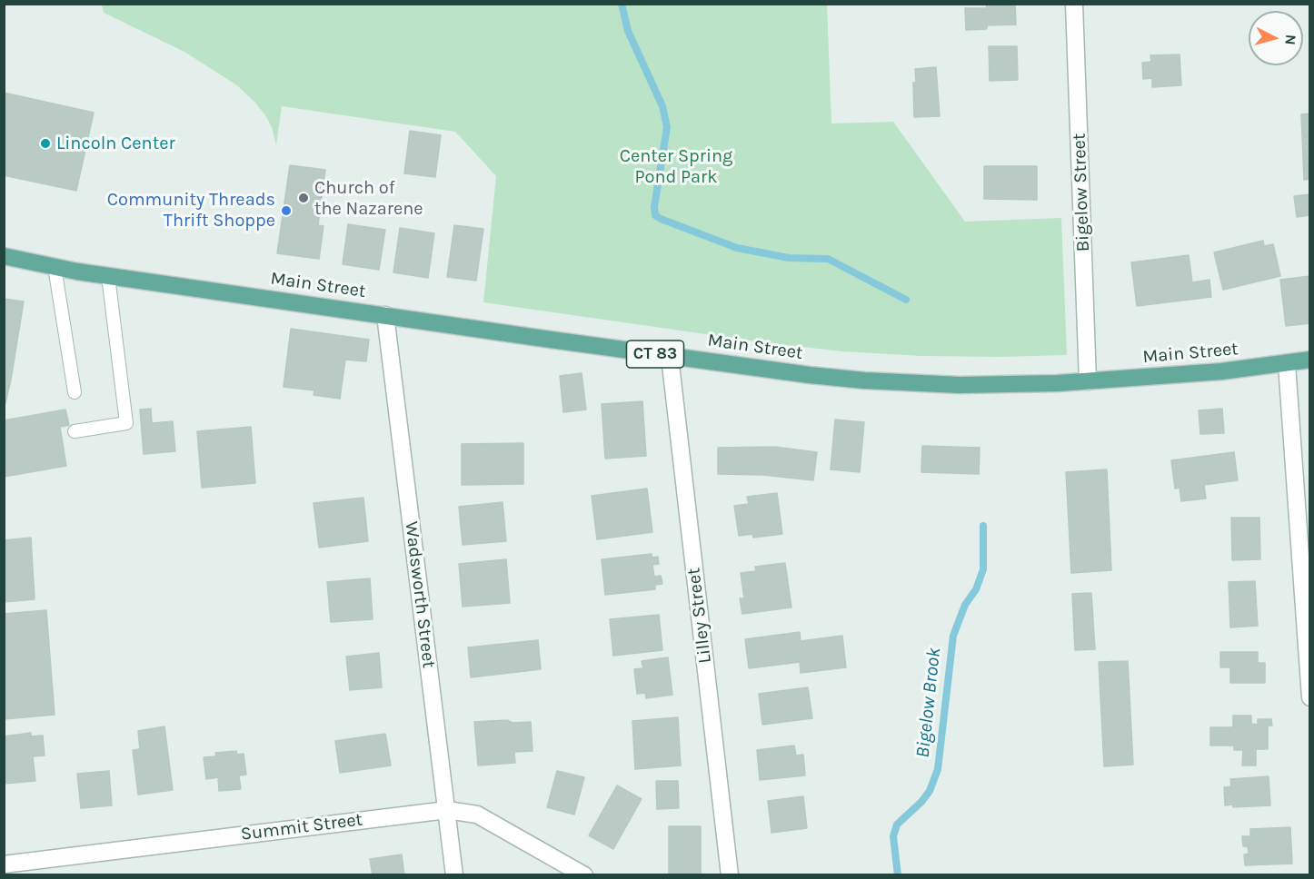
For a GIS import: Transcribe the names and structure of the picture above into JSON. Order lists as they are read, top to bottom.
{
  "streets": {
    "main road": ["Main Street", "CT 83"],
    "street": [
      "Bigelow Street",
      "Wadsworth Street",
      "Lilley Street",
      "Summit Street"
    ]
  },
  "crossings": [
    ["Bigelow Street", "Main Street"],
    ["Main Street", "Wadsworth Street"],
    ["Main Street", "Lilley Street"],
    ["Wadsworth Street", "Summit Street"]
  ],
  "water": ["Bigelow Brook"],
  "parks": ["Center Spring Pond Park"],
  "places": ["Lincoln Center", "Church of the Nazarene", "Community Threads Thrift Shoppe"],
  "north": "right"
}
